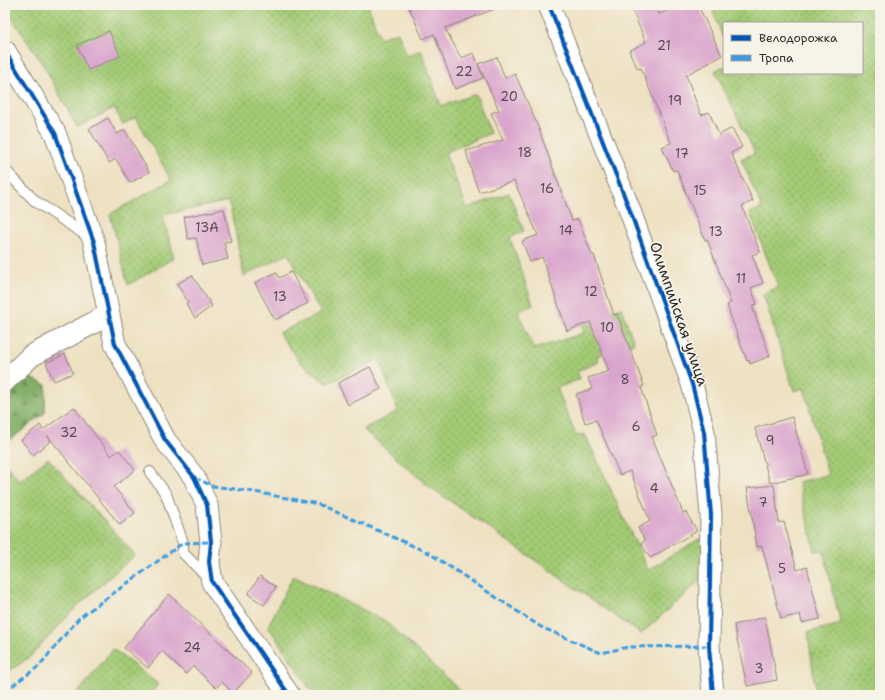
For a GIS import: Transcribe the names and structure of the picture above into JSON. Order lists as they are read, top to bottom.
{
  "streets": {
    "street": ["Олимпийская улица"]
  },
  "house_numbers": [
    "21",
    "22",
    "20",
    "19",
    "18",
    "17",
    "16",
    "15",
    "13А",
    "14",
    "13",
    "11",
    "12",
    "13",
    "10",
    "8",
    "6",
    "32",
    "9",
    "4",
    "7",
    "5",
    "24",
    "3"
  ],
  "legend": ["Велодорожка", "Тропа"]
}
